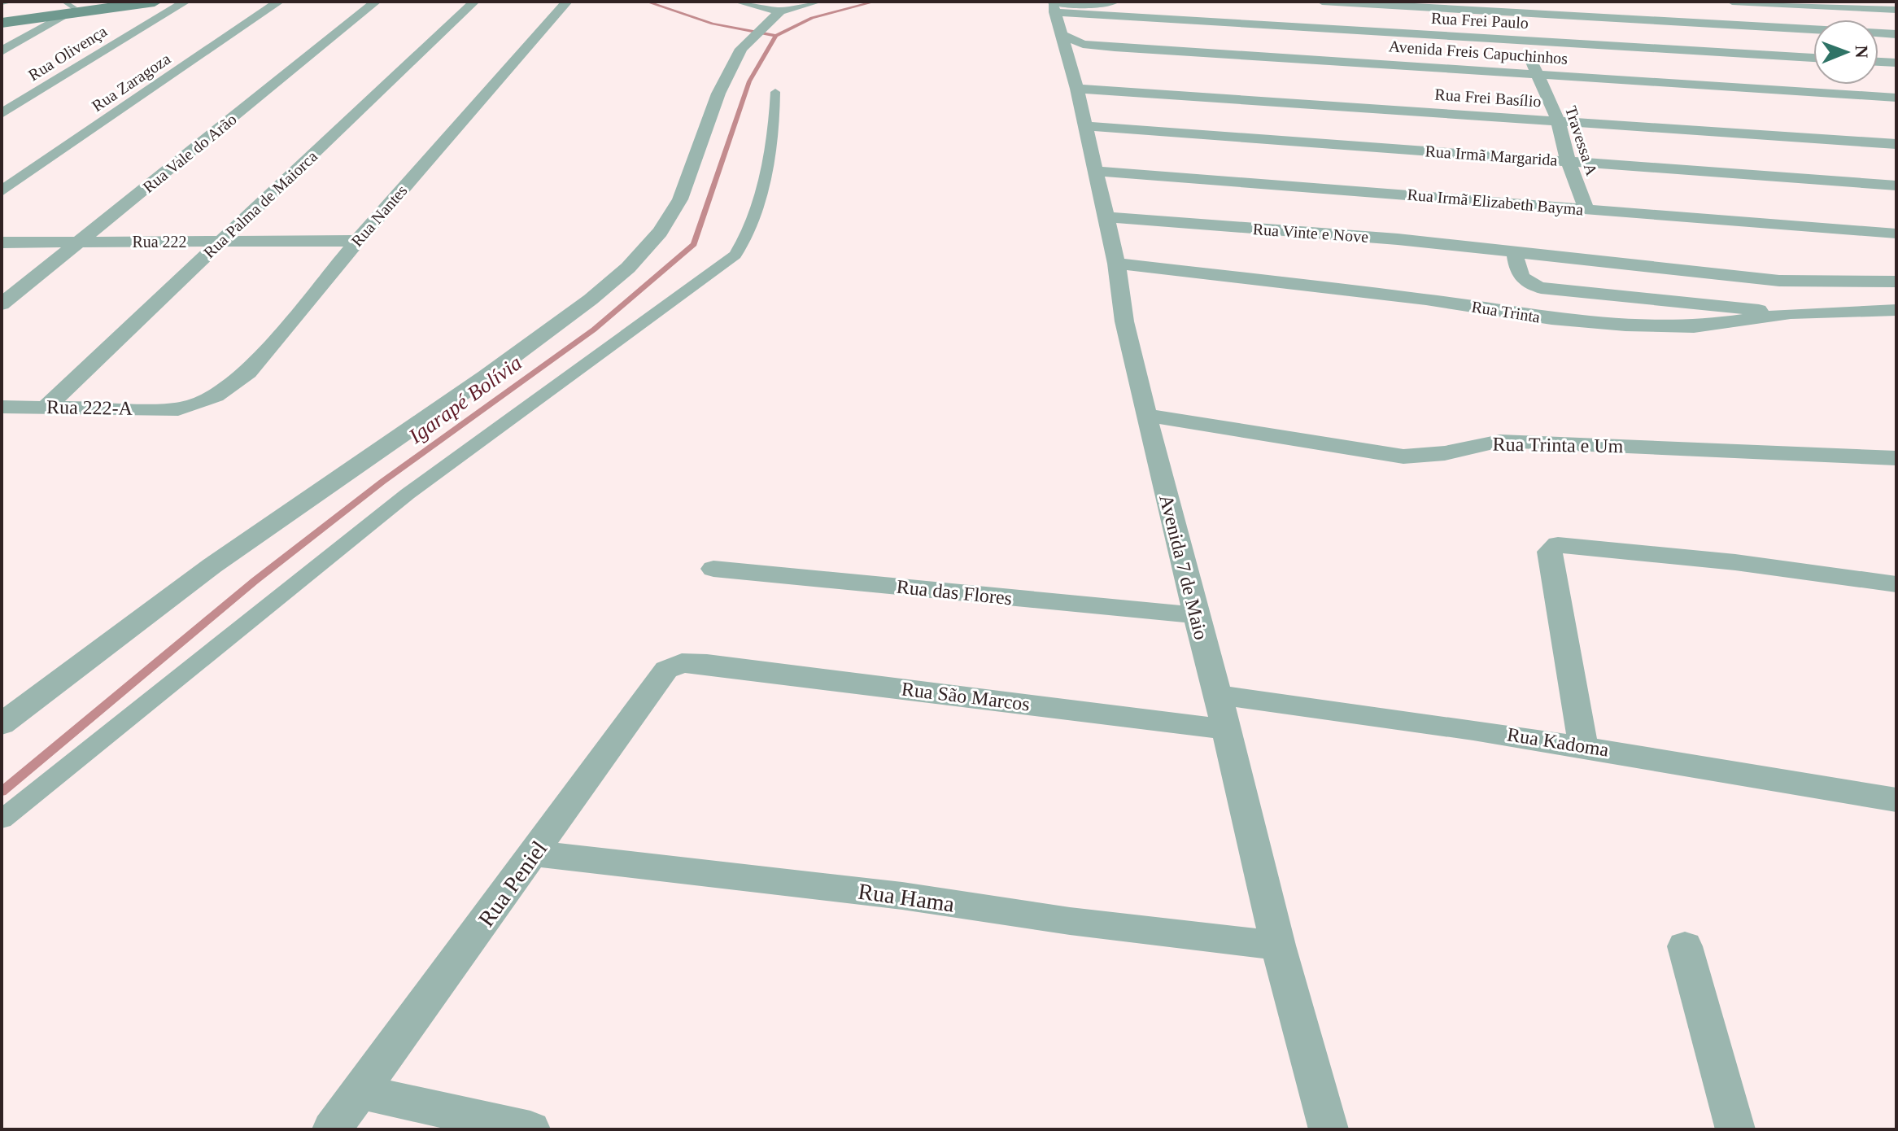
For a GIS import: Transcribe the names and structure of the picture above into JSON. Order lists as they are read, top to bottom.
{
  "streets": {
    "street": [
      "Rua Frei Paulo",
      "Avenida Freis Capuchinhos",
      "Rua Olivença",
      "Rua Zaragoza",
      "Rua Frei Basílio",
      "Travessa A",
      "Rua Vale do Arão",
      "Rua Irmã Margarida",
      "Rua Irmã Elizabeth Bayma",
      "Rua Palma de Maiorca",
      "Rua Nantes",
      "Rua Vinte e Nove",
      "Rua 222",
      "Rua Trinta",
      "Rua 222-A",
      "Rua Trinta e Um",
      "Avenida 7 de Maio",
      "Rua das Flores",
      "Rua São Marcos",
      "Rua Kadoma",
      "Rua Peniel",
      "Rua Hama"
    ]
  },
  "crossings": [
    ["Rua Frei Paulo", "Travessa A"],
    ["Rua Frei Paulo", "Avenida 7 de Maio"],
    ["Avenida Freis Capuchinhos", "Travessa A"],
    ["Avenida Freis Capuchinhos", "Avenida 7 de Maio"],
    ["Rua Frei Basílio", "Travessa A"],
    ["Rua Frei Basílio", "Avenida 7 de Maio"],
    ["Travessa A", "Rua Irmã Margarida"],
    ["Travessa A", "Rua Irmã Elizabeth Bayma"],
    ["Rua Vale do Arão", "Rua 222"],
    ["Rua Irmã Margarida", "Avenida 7 de Maio"],
    ["Rua Irmã Elizabeth Bayma", "Avenida 7 de Maio"],
    ["Rua Palma de Maiorca", "Rua 222"],
    ["Rua Palma de Maiorca", "Rua 222-A"],
    ["Rua Nantes", "Rua 222"],
    ["Rua Nantes", "Rua 222-A"],
    ["Rua Vinte e Nove", "Avenida 7 de Maio"],
    ["Rua Trinta", "Avenida 7 de Maio"],
    ["Rua Trinta e Um", "Avenida 7 de Maio"],
    ["Avenida 7 de Maio", "Rua das Flores"],
    ["Avenida 7 de Maio", "Rua São Marcos"],
    ["Avenida 7 de Maio", "Rua Kadoma"],
    ["Avenida 7 de Maio", "Rua Hama"],
    ["Rua São Marcos", "Rua Peniel"],
    ["Rua Peniel", "Rua Hama"]
  ],
  "water": ["Igarapé Bolívia"],
  "north": "right"
}
